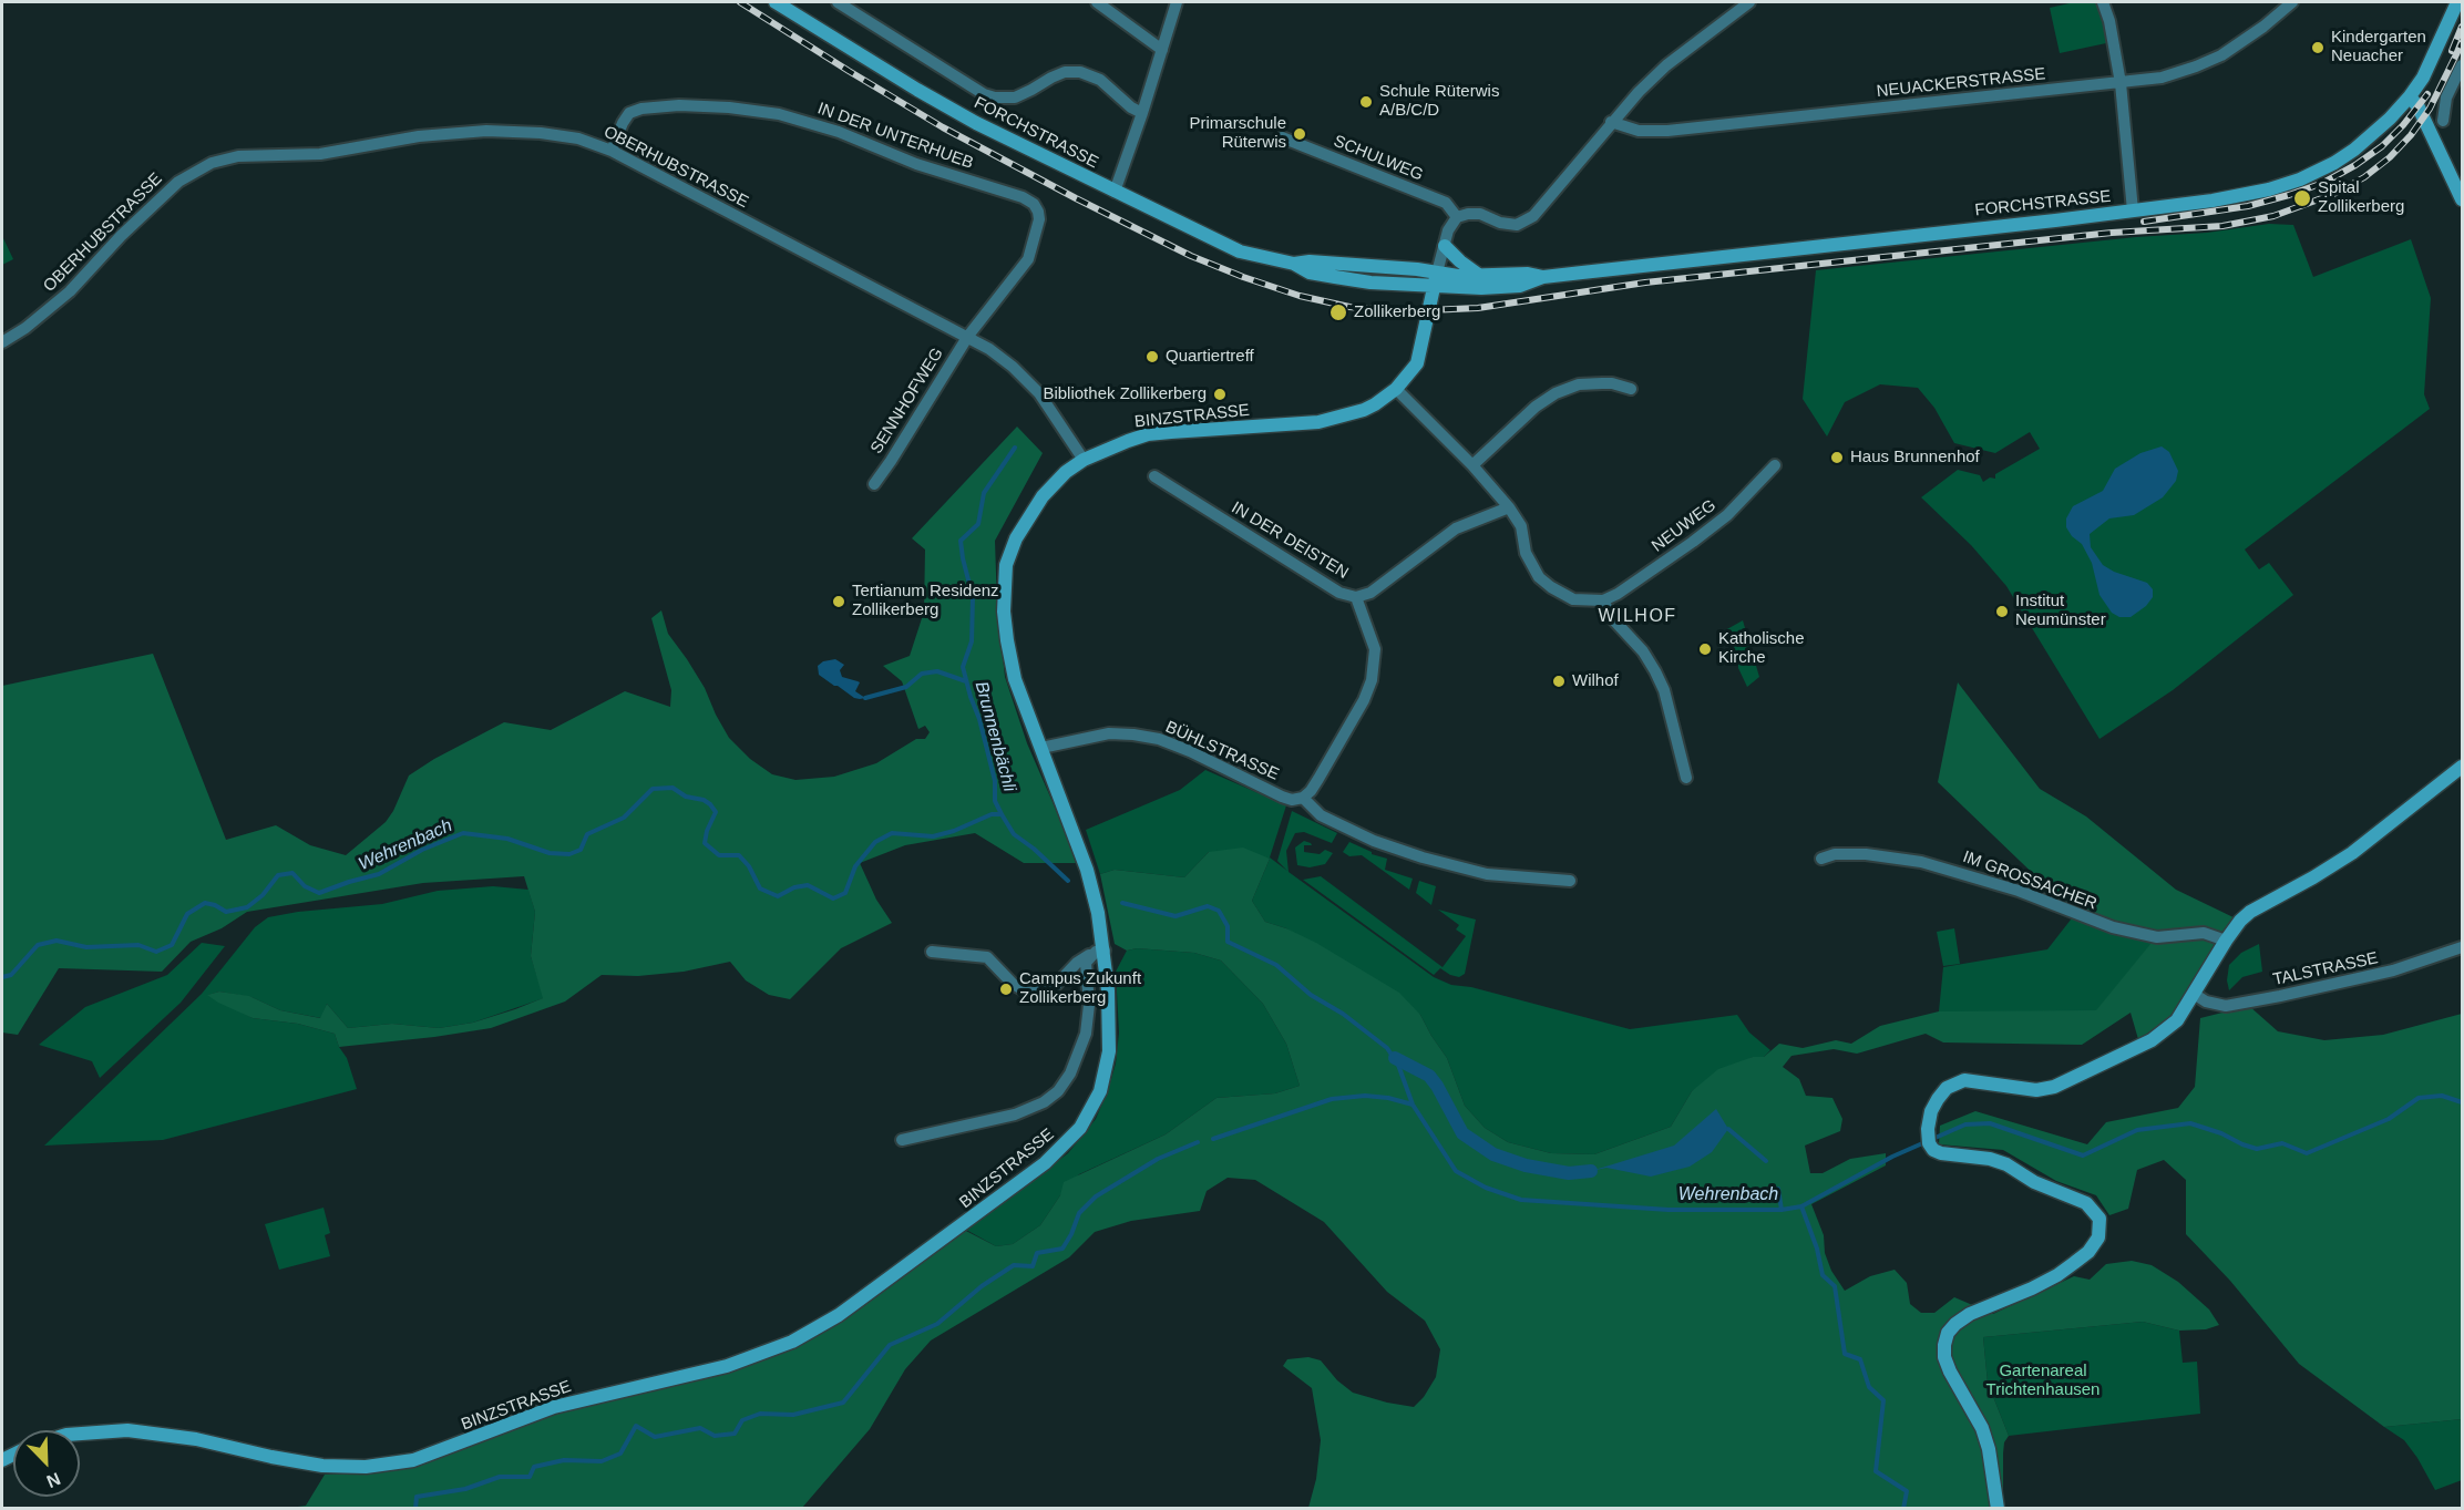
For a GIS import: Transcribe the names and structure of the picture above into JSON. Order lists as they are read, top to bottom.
{
  "streets": {
    "main road": ["FORCHSTRASSE", "BINZSTRASSE"],
    "street": [
      "NEUACKERSTRASSE",
      "IN DER UNTERHUEB",
      "SCHULWEG",
      "OBERHUBSTRASSE",
      "SENNHOFWEG",
      "NEUWEG",
      "IN DER DEISTEN",
      "BÜHLSTRASSE",
      "IM GROSSACHER",
      "TALSTRASSE"
    ]
  },
  "crossings": [
    ["FORCHSTRASSE", "BINZSTRASSE"],
    ["IN DER UNTERHUEB", "OBERHUBSTRASSE"],
    ["IN DER UNTERHUEB", "SENNHOFWEG"],
    ["OBERHUBSTRASSE", "SENNHOFWEG"],
    ["OBERHUBSTRASSE", "BINZSTRASSE"],
    ["BINZSTRASSE", "BÜHLSTRASSE"],
    ["IN DER DEISTEN", "BÜHLSTRASSE"]
  ],
  "districts": ["WILHOF"],
  "water": ["Brunnenbächli", "Wehrenbach"],
  "parks": ["Gartenareal Trichtenhausen"],
  "places": [
    "Kindergarten Neuacher",
    "Schule Rüterwis A/B/C/D",
    "Primarschule Rüterwis",
    "Spital Zollikerberg",
    "Zollikerberg",
    "Quartiertreff",
    "Bibliothek Zollikerberg",
    "Haus Brunnenhof",
    "Tertianum Residenz Zollikerberg",
    "Institut Neumünster",
    "Katholische Kirche",
    "Wilhof",
    "Campus Zukunft Zollikerberg"
  ],
  "north": "bottom right"
}
